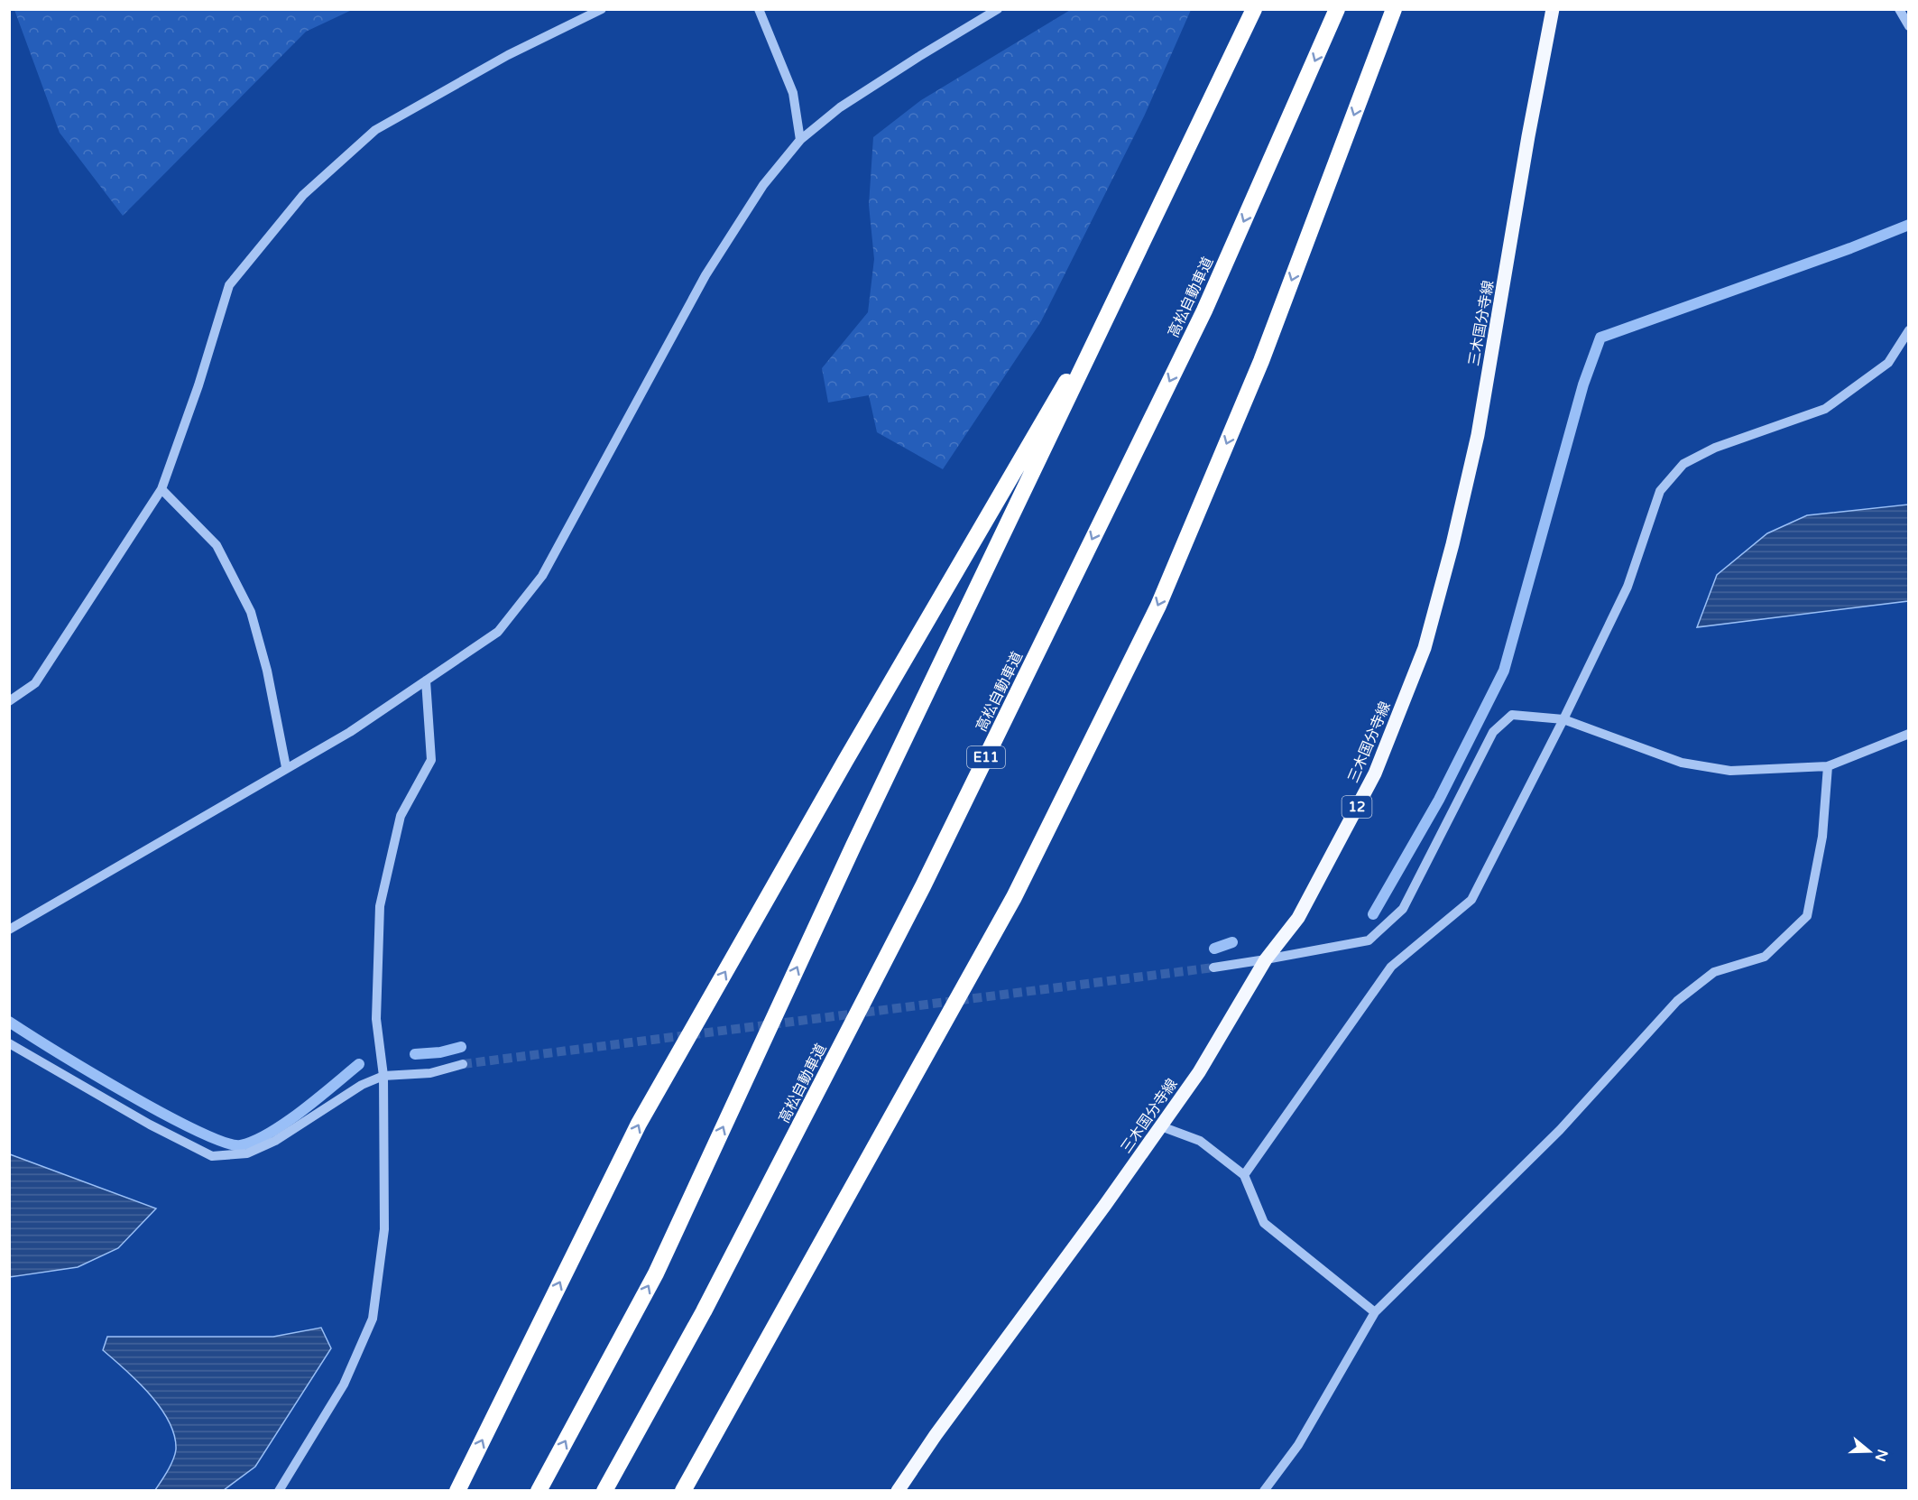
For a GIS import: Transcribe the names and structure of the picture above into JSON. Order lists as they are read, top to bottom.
{
  "streets": {
    "highway": ["高松自動車道", "E11"],
    "main road": ["三木国分寺線", "12"]
  },
  "north": "right"
}
